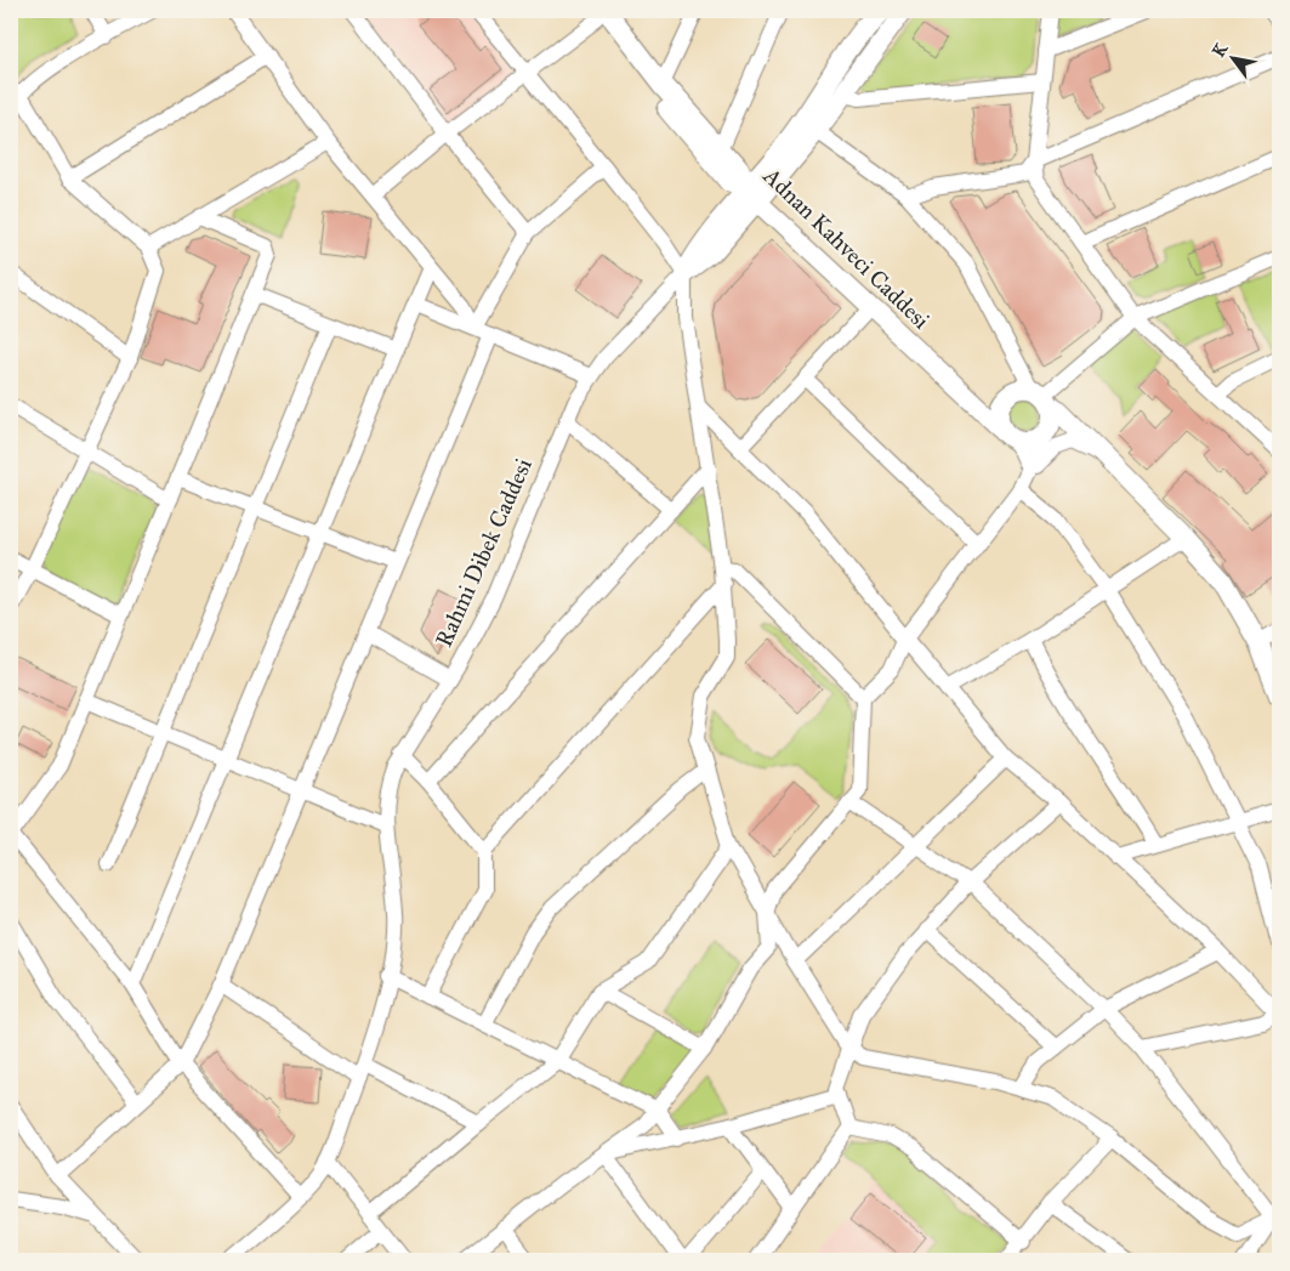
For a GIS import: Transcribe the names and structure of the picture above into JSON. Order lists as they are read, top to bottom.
{
  "streets": {
    "main road": ["Adnan Kahveci Caddesi", "Rahmi Dibek Caddesi"]
  },
  "crossings": [
    ["Adnan Kahveci Caddesi", "Rahmi Dibek Caddesi"]
  ],
  "north": "top left"
}
